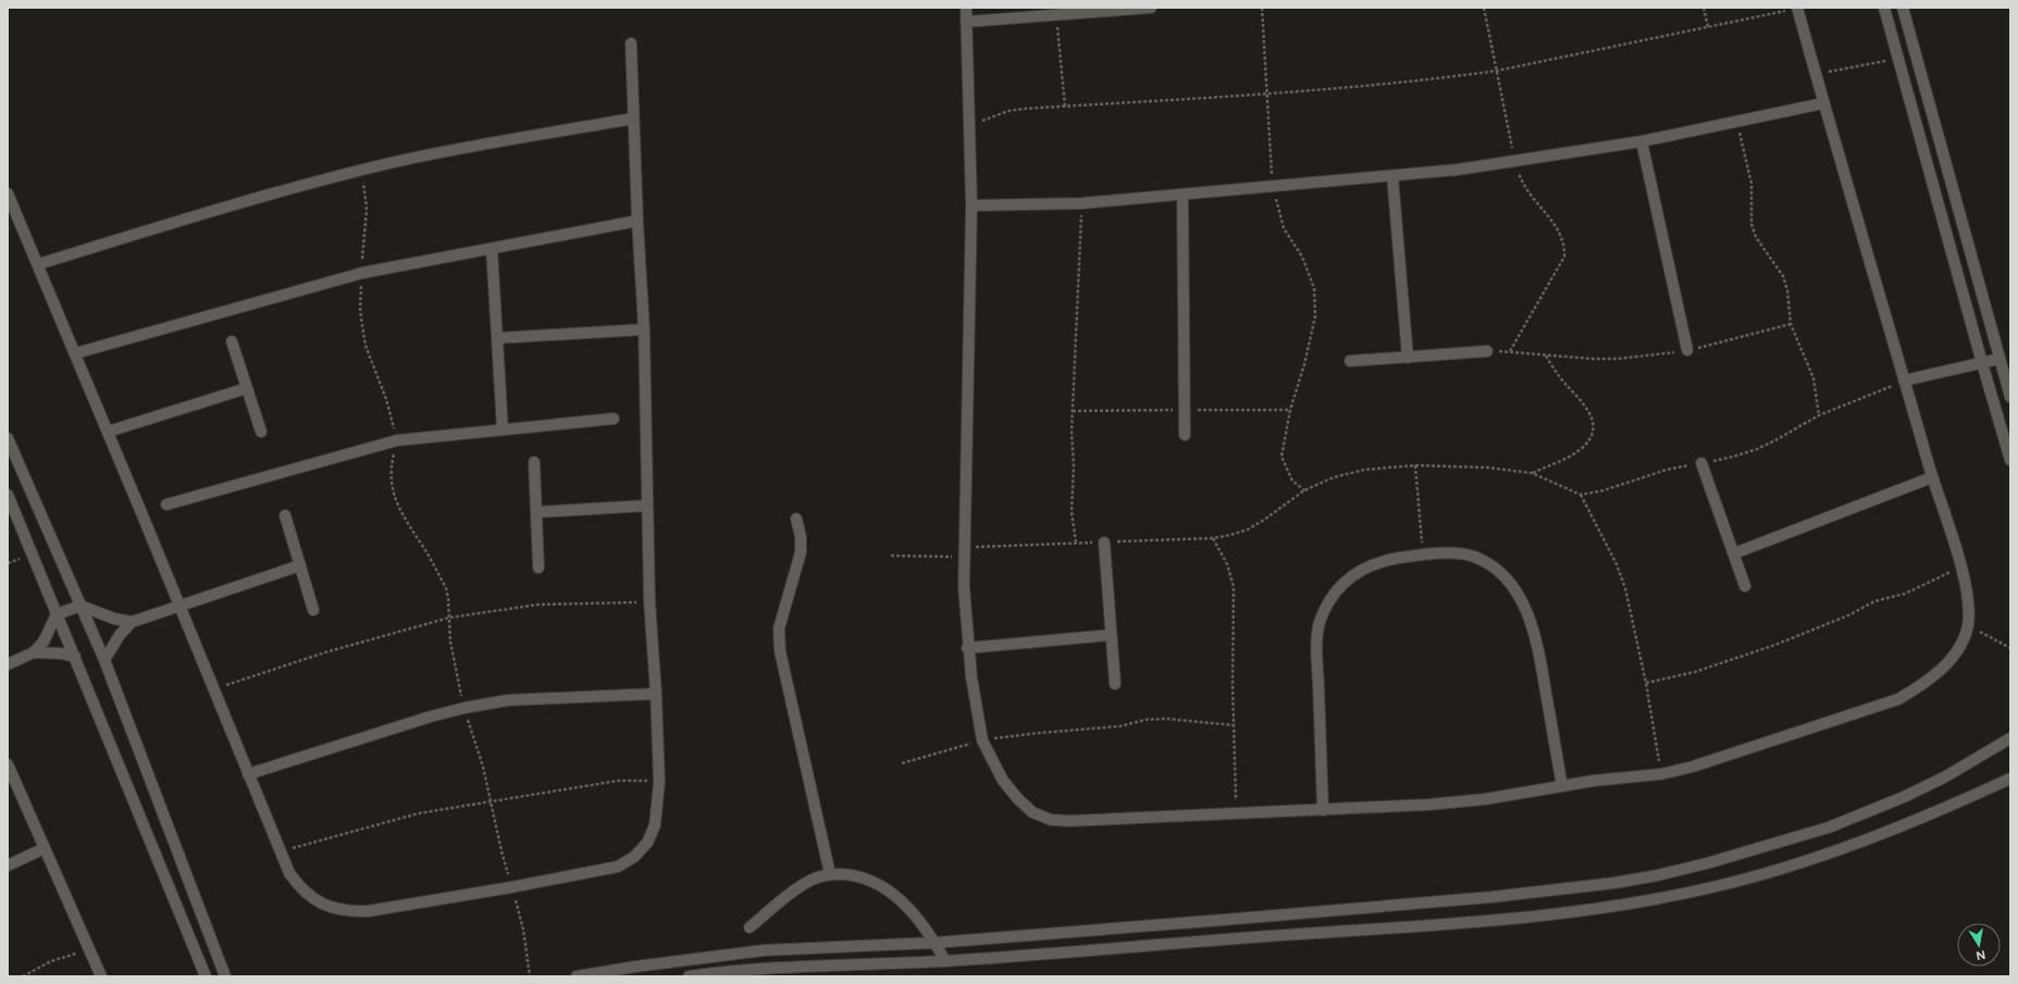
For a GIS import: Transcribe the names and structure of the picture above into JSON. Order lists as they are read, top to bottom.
{
  "north": "bottom"
}
